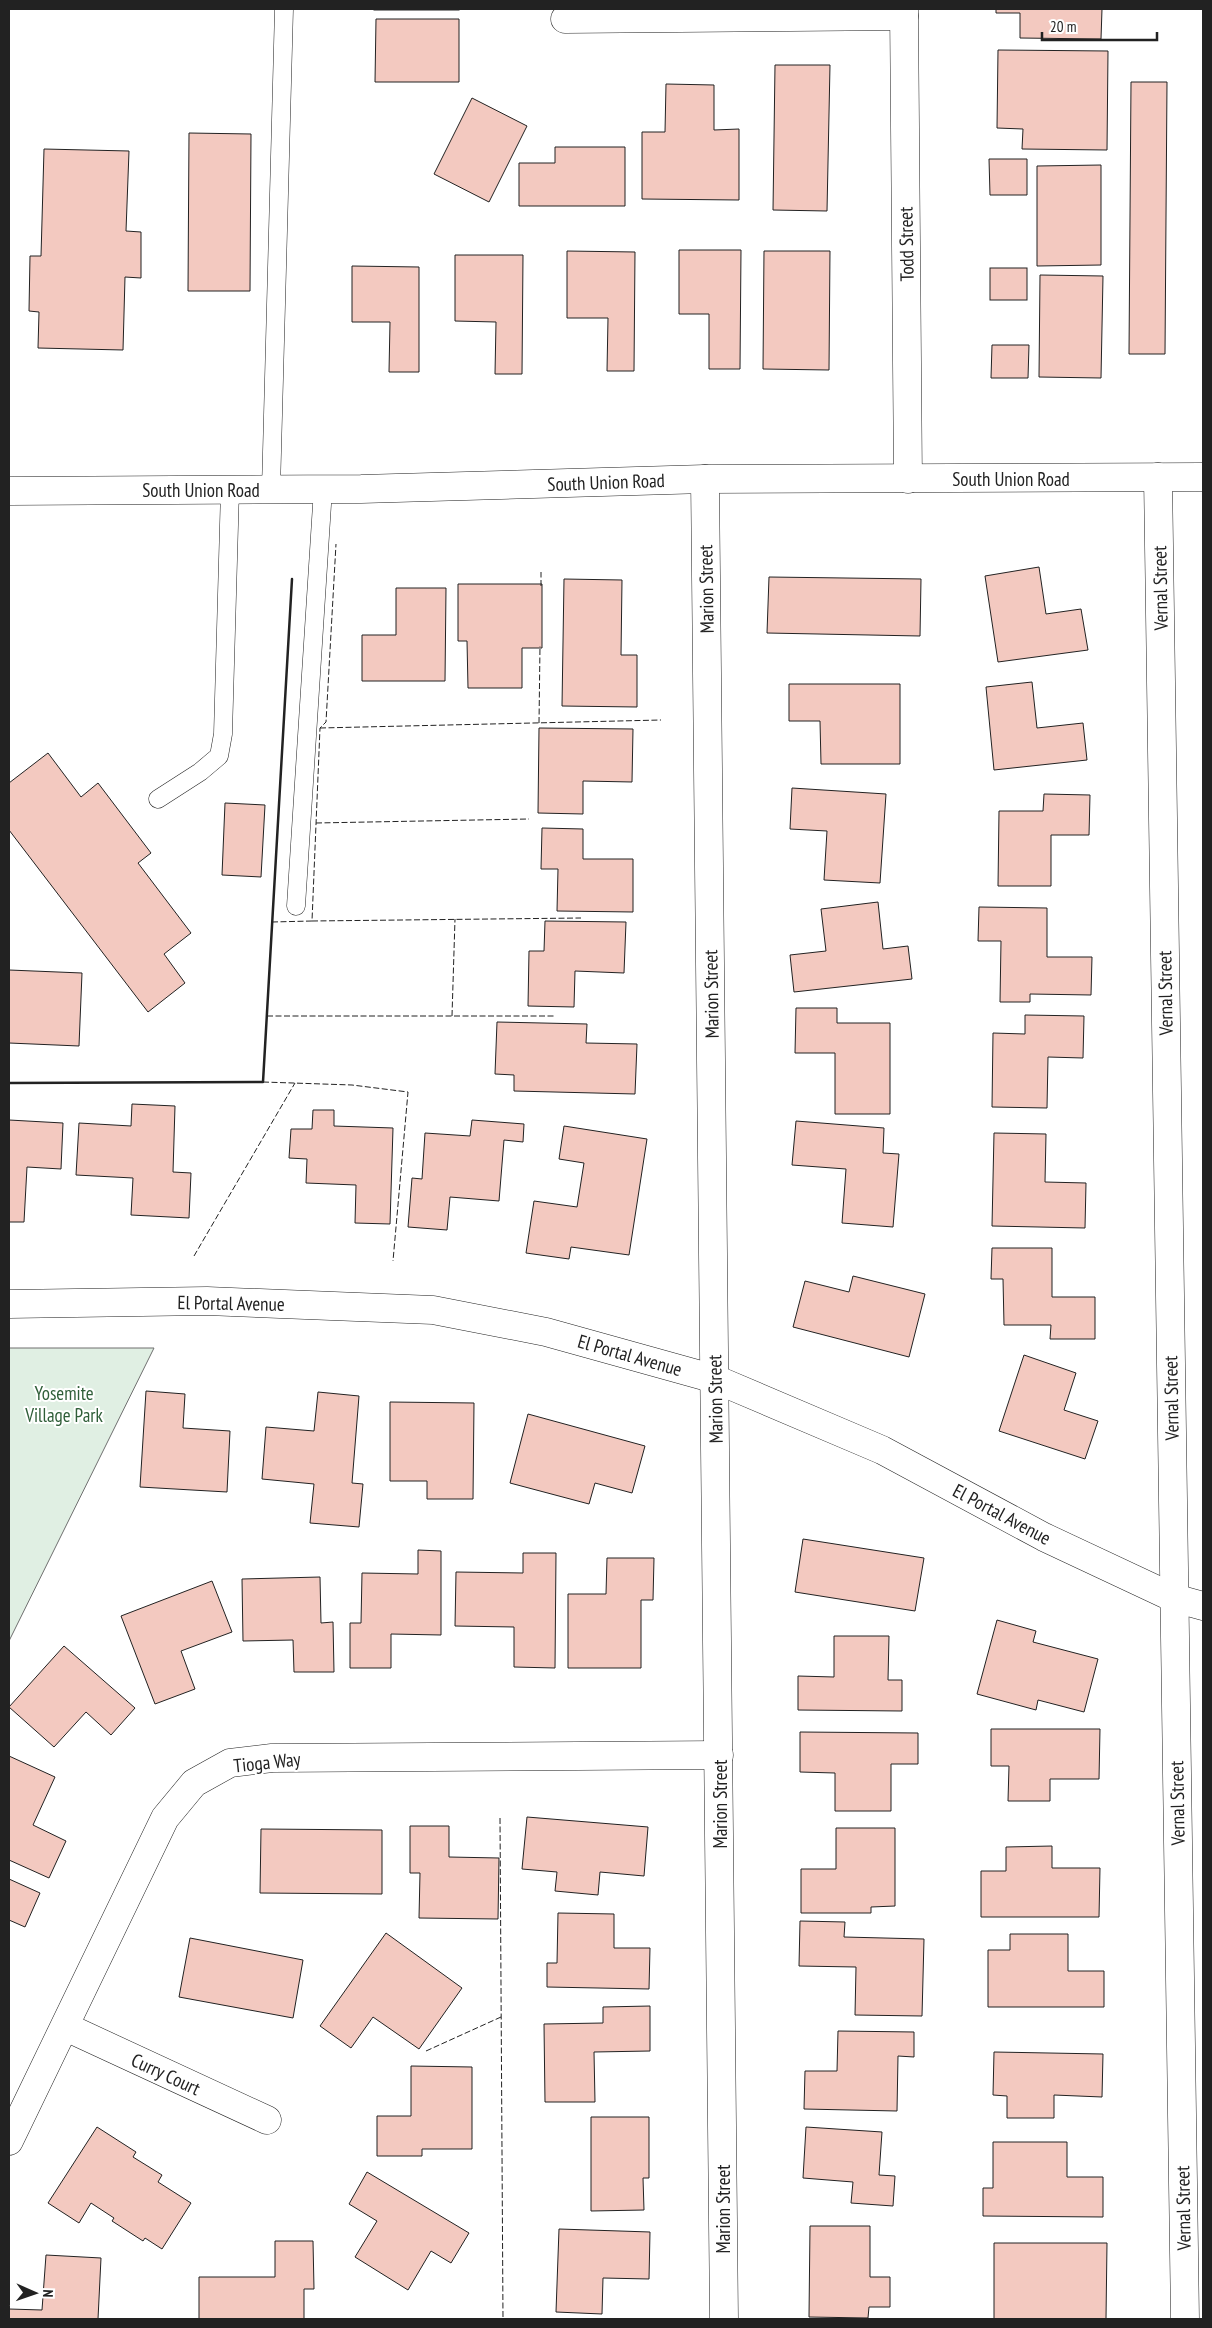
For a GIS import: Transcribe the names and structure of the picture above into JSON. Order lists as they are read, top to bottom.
{
  "streets": {
    "street": [
      "Todd Street",
      "South Union Road",
      "Vernal Street",
      "Marion Street",
      "El Portal Avenue",
      "Tioga Way",
      "Curry Court"
    ]
  },
  "crossings": [
    ["Todd Street", "South Union Road"],
    ["South Union Road", "Vernal Street"],
    ["South Union Road", "Marion Street"],
    ["Vernal Street", "El Portal Avenue"],
    ["Marion Street", "El Portal Avenue"],
    ["Marion Street", "Tioga Way"],
    ["Tioga Way", "Curry Court"]
  ],
  "parks": ["Yosemite Village Park"],
  "scale_bar": "20 m",
  "north": "right"
}
